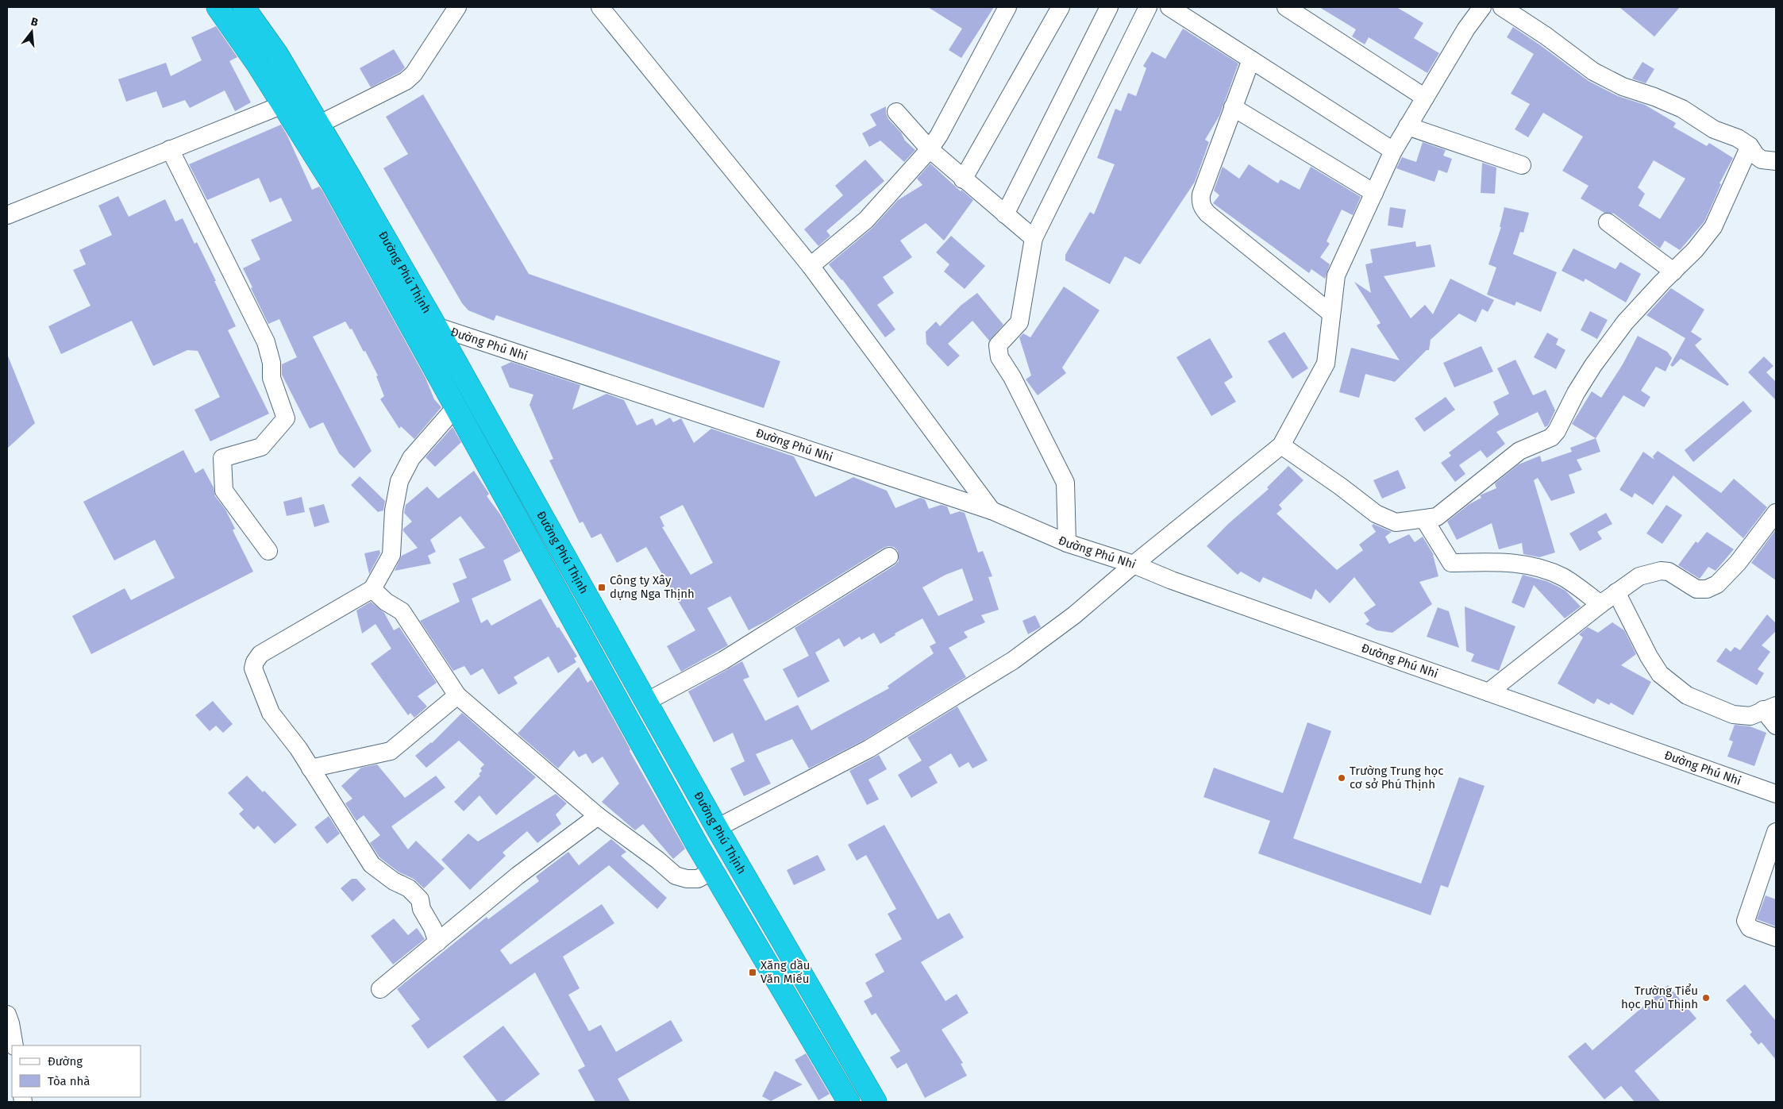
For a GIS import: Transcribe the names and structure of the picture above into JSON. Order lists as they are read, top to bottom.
{
  "streets": {
    "highway": ["Đường Phú Thịnh"],
    "street": ["Đường Phú Nhi"]
  },
  "crossings": [
    ["Đường Phú Thịnh", "Đường Phú Nhi"]
  ],
  "places": {
    "transit": ["Công ty Xây dựng Nga Thịnh", "Xăng dầu Văn Miếu"],
    "other": ["Trường Trung học cơ sở Phú Thịnh", "Trường Tiểu học Phú Thịnh"]
  },
  "legend": ["Đường", "Tòa nhà"],
  "north": "top"
}
